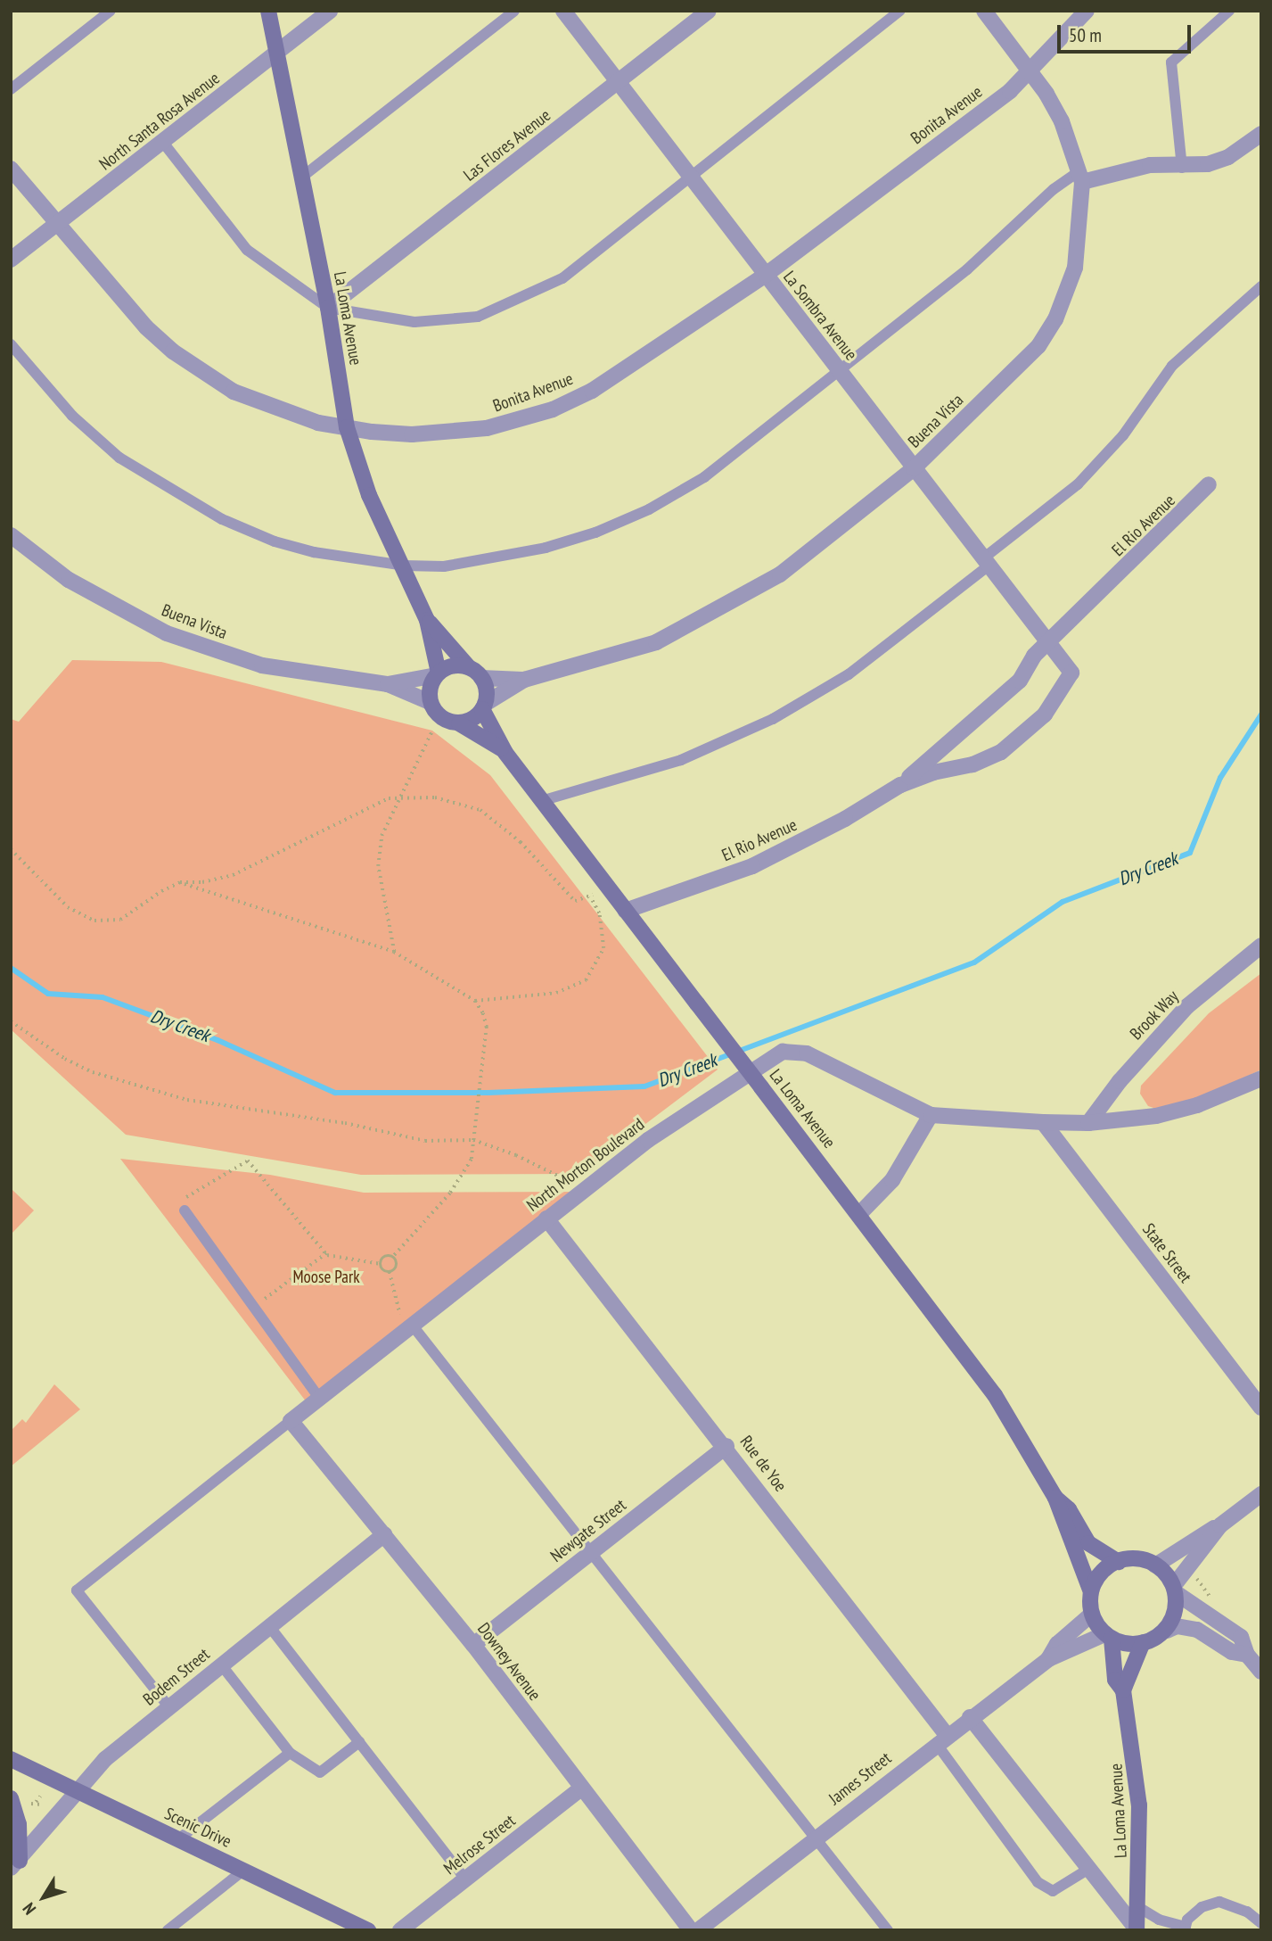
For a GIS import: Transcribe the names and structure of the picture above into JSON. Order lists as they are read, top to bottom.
{
  "streets": {
    "main road": ["La Loma Avenue", "Scenic Drive"],
    "street": [
      "Bonita Avenue",
      "North Santa Rosa Avenue",
      "Las Flores Avenue",
      "La Sombra Avenue",
      "Buena Vista",
      "El Rio Avenue",
      "Brook Way",
      "North Morton Boulevard",
      "State Street",
      "Rue de Yoe",
      "Newgate Street",
      "Downey Avenue",
      "Bodem Street",
      "James Street",
      "Melrose Street"
    ]
  },
  "crossings": [
    ["Bonita Avenue", "North Santa Rosa Avenue"],
    ["Bonita Avenue", "La Sombra Avenue"],
    ["Bonita Avenue", "La Loma Avenue"],
    ["Bonita Avenue", "Buena Vista"],
    ["North Santa Rosa Avenue", "La Loma Avenue"],
    ["Las Flores Avenue", "La Sombra Avenue"],
    ["Las Flores Avenue", "La Loma Avenue"],
    ["La Sombra Avenue", "Buena Vista"],
    ["La Sombra Avenue", "El Rio Avenue"],
    ["La Loma Avenue", "Buena Vista"],
    ["La Loma Avenue", "El Rio Avenue"],
    ["La Loma Avenue", "James Street"],
    ["Brook Way", "North Morton Boulevard"],
    ["North Morton Boulevard", "State Street"],
    ["North Morton Boulevard", "Rue de Yoe"],
    ["North Morton Boulevard", "Downey Avenue"],
    ["Rue de Yoe", "Newgate Street"],
    ["Rue de Yoe", "James Street"],
    ["Newgate Street", "Downey Avenue"],
    ["Downey Avenue", "Bodem Street"],
    ["Downey Avenue", "Melrose Street"],
    ["Bodem Street", "Scenic Drive"]
  ],
  "water": ["Dry Creek"],
  "parks": ["Moose Park"],
  "scale_bar": "50 m",
  "north": "bottom left"
}
